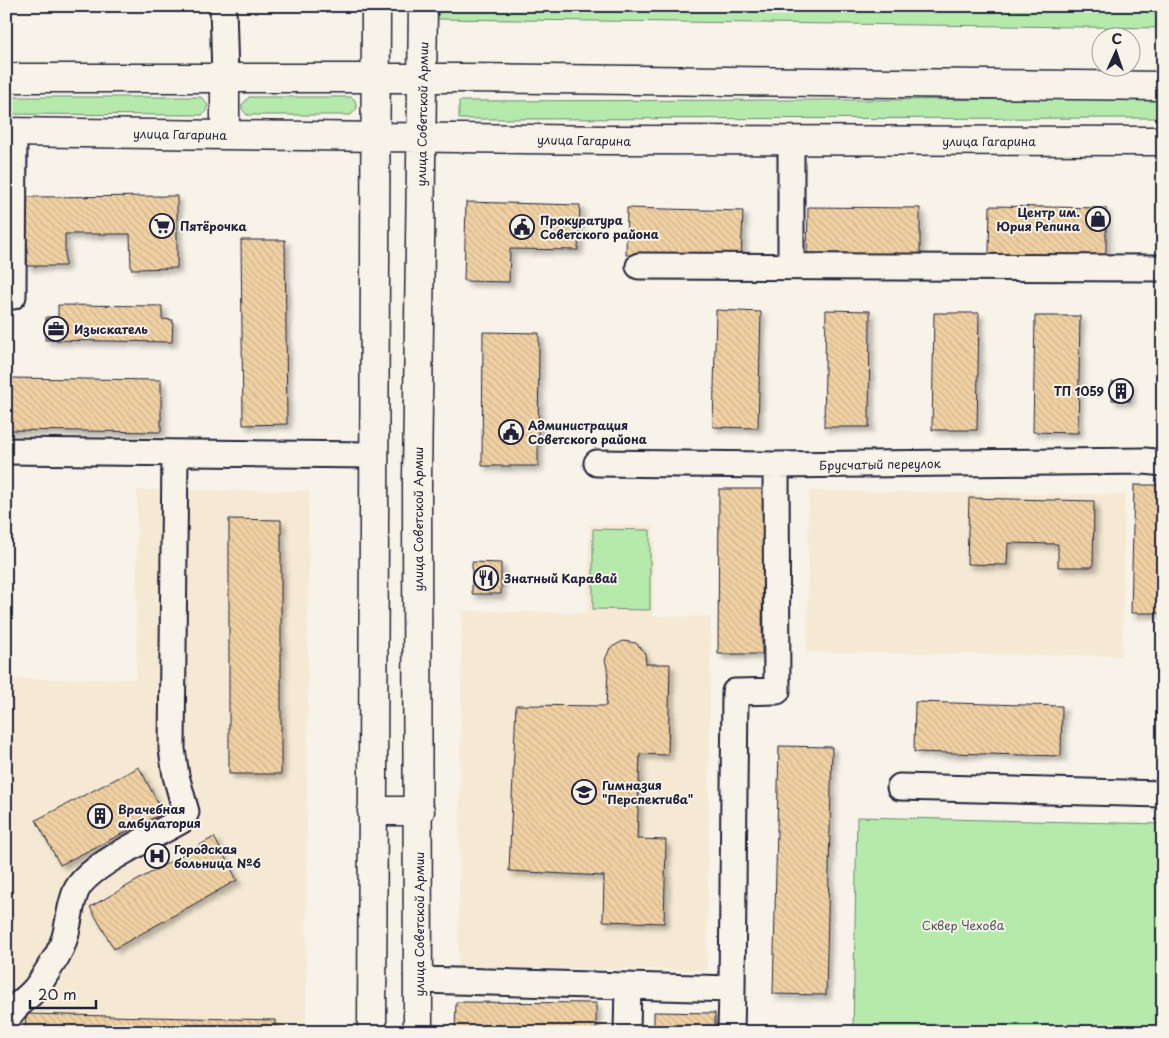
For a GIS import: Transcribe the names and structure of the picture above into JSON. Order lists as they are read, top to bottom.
{
  "streets": {
    "main road": ["улица Советской Армии", "улица Гагарина"],
    "street": ["Брусчатый переулок"]
  },
  "crossings": [
    ["улица Советской Армии", "улица Гагарина"]
  ],
  "parks": ["Сквер Чехова"],
  "places": {
    "shop": ["Центр им. Юрия Репина"],
    "supermarket": ["Пятёрочка"],
    "public building": ["Прокуратура Советского района", "Администрация Советского района"],
    "office": ["Изыскатель"],
    "building": ["ТП 1059", "Врачебная амбулатория"],
    "restaurant": ["Знатный Каравай"],
    "school or university": ["Гимназия \"Перспектива\""],
    "hospital": ["Городская больница №6"]
  },
  "scale_bar": "20 m",
  "north": "top"
}
